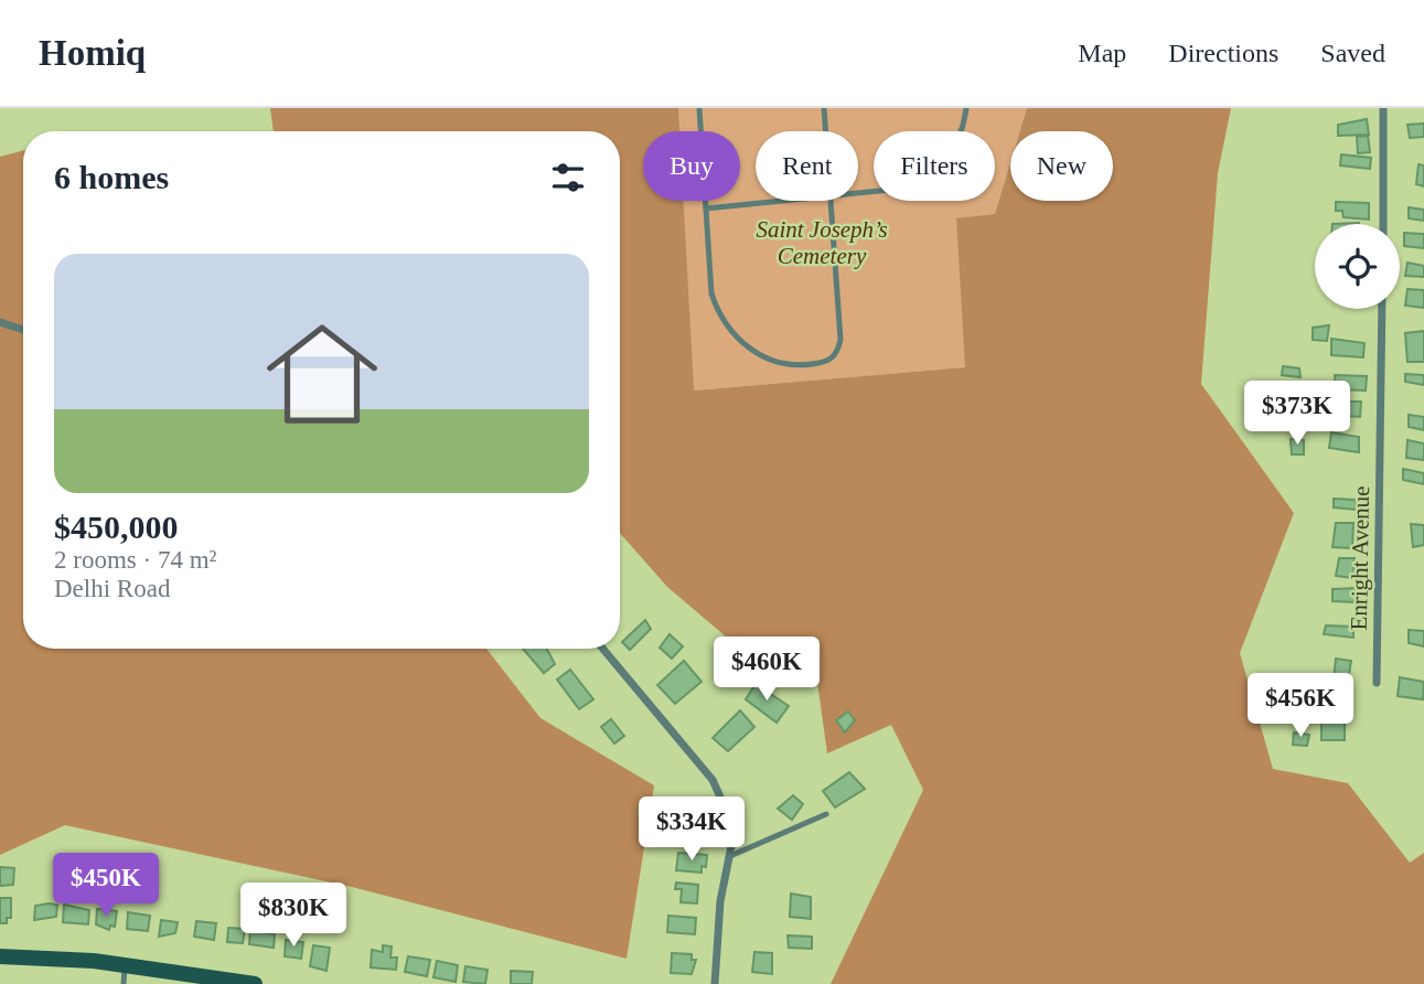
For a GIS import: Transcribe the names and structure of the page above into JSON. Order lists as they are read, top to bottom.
{
  "streets": {
    "street": ["Enright Avenue"]
  },
  "parks": ["Saint Joseph’s Cemetery"],
  "page": {
    "header": "Homiq",
    "nav": ["Map", "Directions", "Saved"],
    "chip": [
      "Buy",
      "Rent",
      "Filters",
      "New"
    ],
    "heading": "6 homes",
    "list": [
      {
        "name": "$450,000",
        "note": "2 rooms · 74 m² · Delhi Road"
      }
    ],
    "price": [
      "$373K",
      "$460K",
      "$456K",
      "$334K",
      "$450K",
      "$830K"
    ]
  }
}
